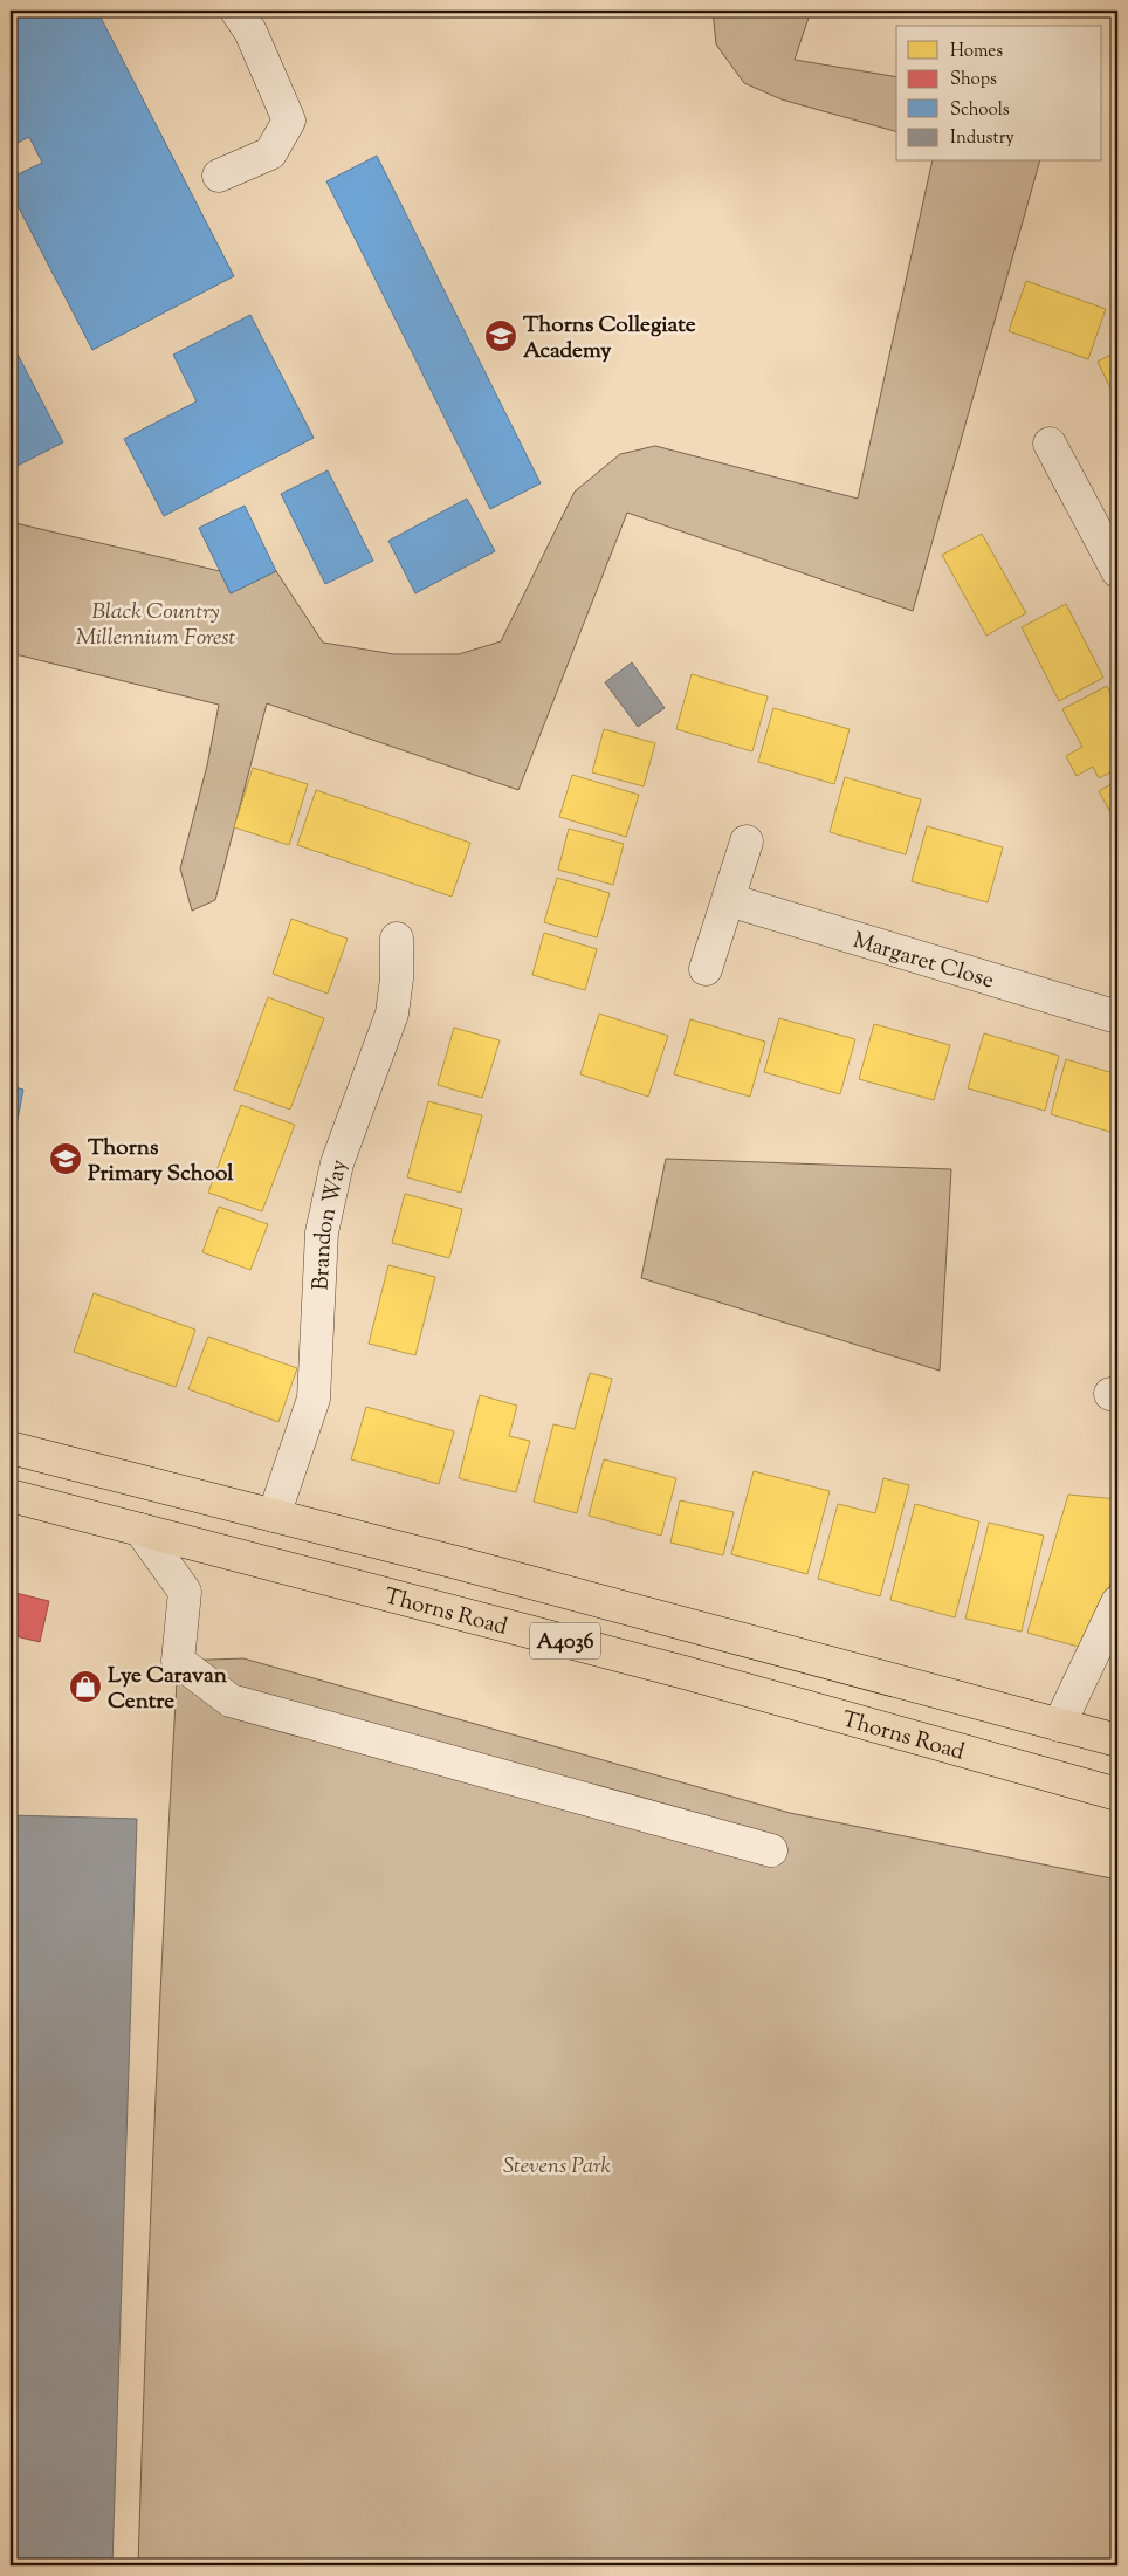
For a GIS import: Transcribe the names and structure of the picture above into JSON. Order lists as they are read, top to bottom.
{
  "streets": {
    "highway": ["Thorns Road", "A4036"],
    "street": ["Margaret Close", "Brandon Way"]
  },
  "crossings": [
    ["Brandon Way", "A4036"]
  ],
  "parks": ["Black Country Millennium Forest", "Stevens Park"],
  "places": {
    "school or university": ["Thorns Collegiate Academy", "Thorns Primary School"],
    "shop": ["Lye Caravan Centre"]
  },
  "legend": [
    "Homes",
    "Shops",
    "Schools",
    "Industry"
  ]
}
